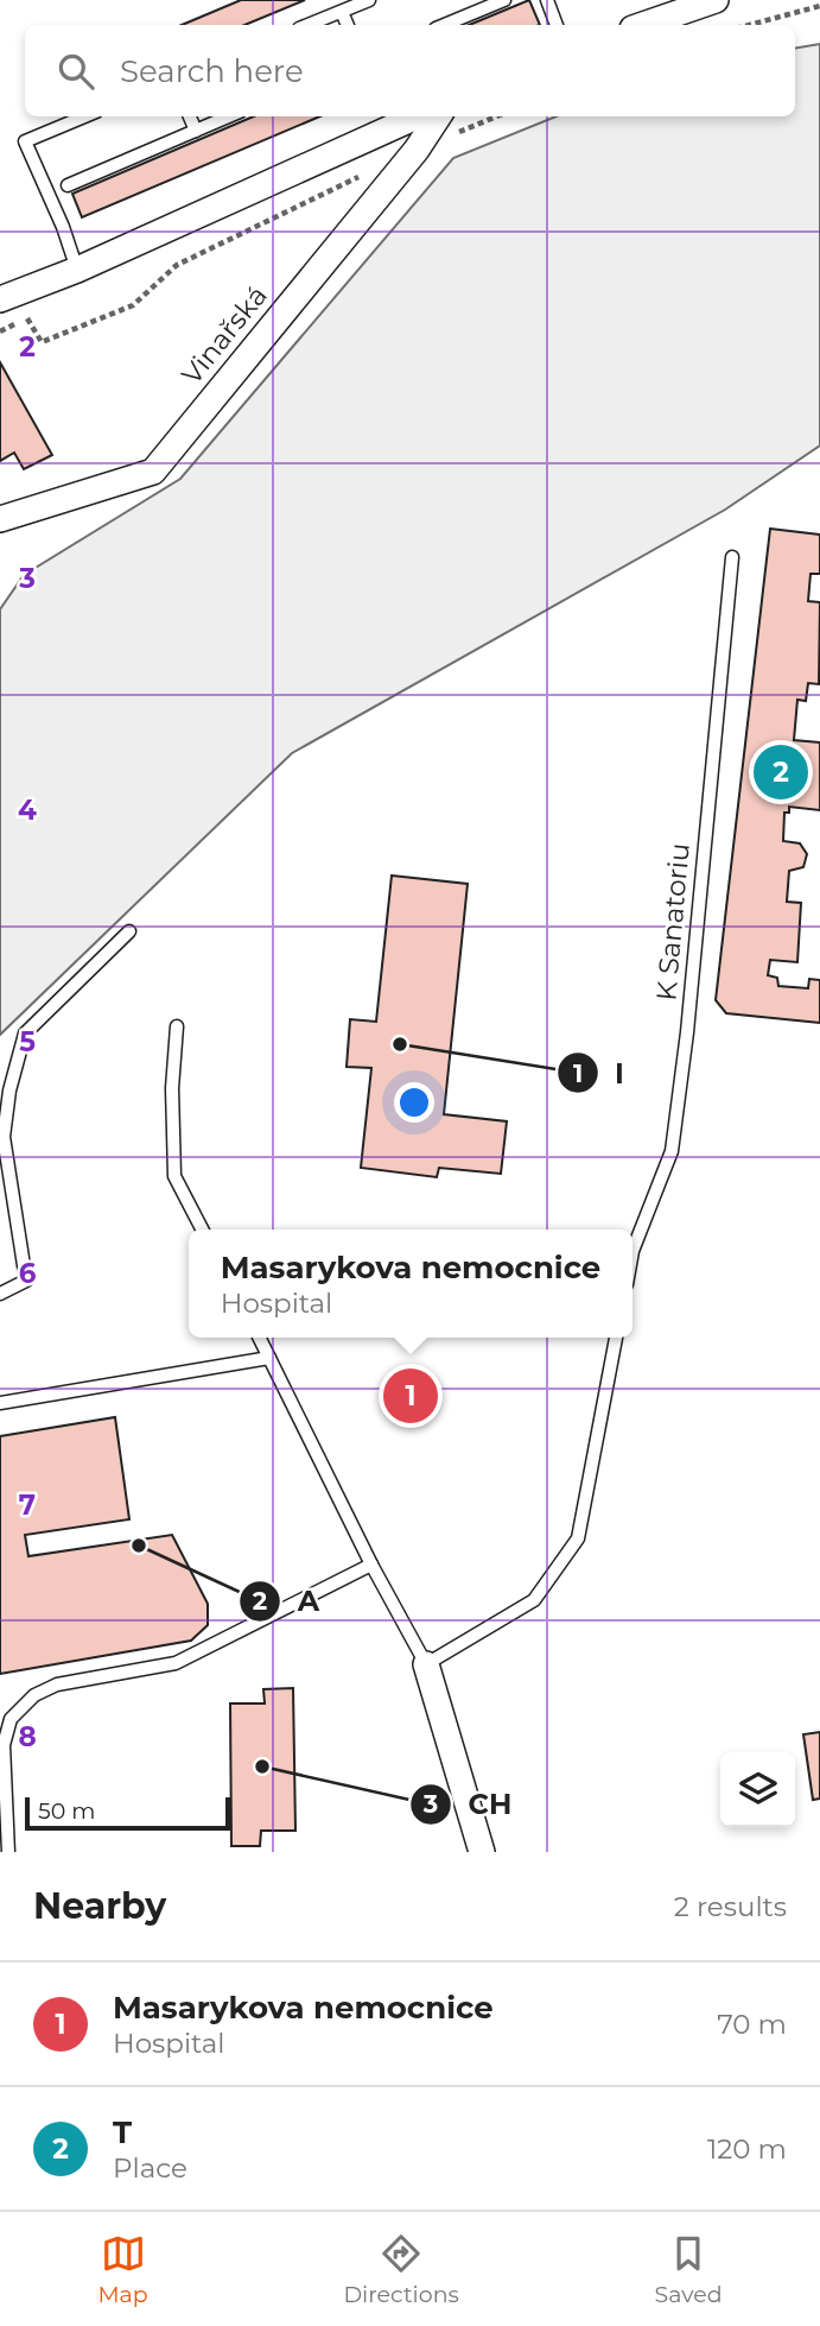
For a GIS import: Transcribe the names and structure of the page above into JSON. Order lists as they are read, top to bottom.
{
  "streets": {
    "street": ["Vinařská"],
    "lane": ["K Sanatoriu"]
  },
  "places": ["I", "A", "CH"],
  "scale_bar": "50 m",
  "page": {
    "search": "Search here",
    "pins": ["2", "1"],
    "popup": ["Masarykova nemocnice", "Hospital"],
    "scale": "50 m",
    "heading": ["Nearby", "2 results"],
    "list": [
      {
        "mark": "1",
        "name": "Masarykova nemocnice",
        "note": "Hospital",
        "value": "70 m"
      },
      {
        "mark": "2",
        "name": "T",
        "note": "Place",
        "value": "120 m"
      }
    ],
    "nav": ["Map", "Directions", "Saved"]
  },
  "grid": {
    "rows": [
      "2",
      "3",
      "4",
      "5",
      "6",
      "7",
      "8"
    ]
  }
}
